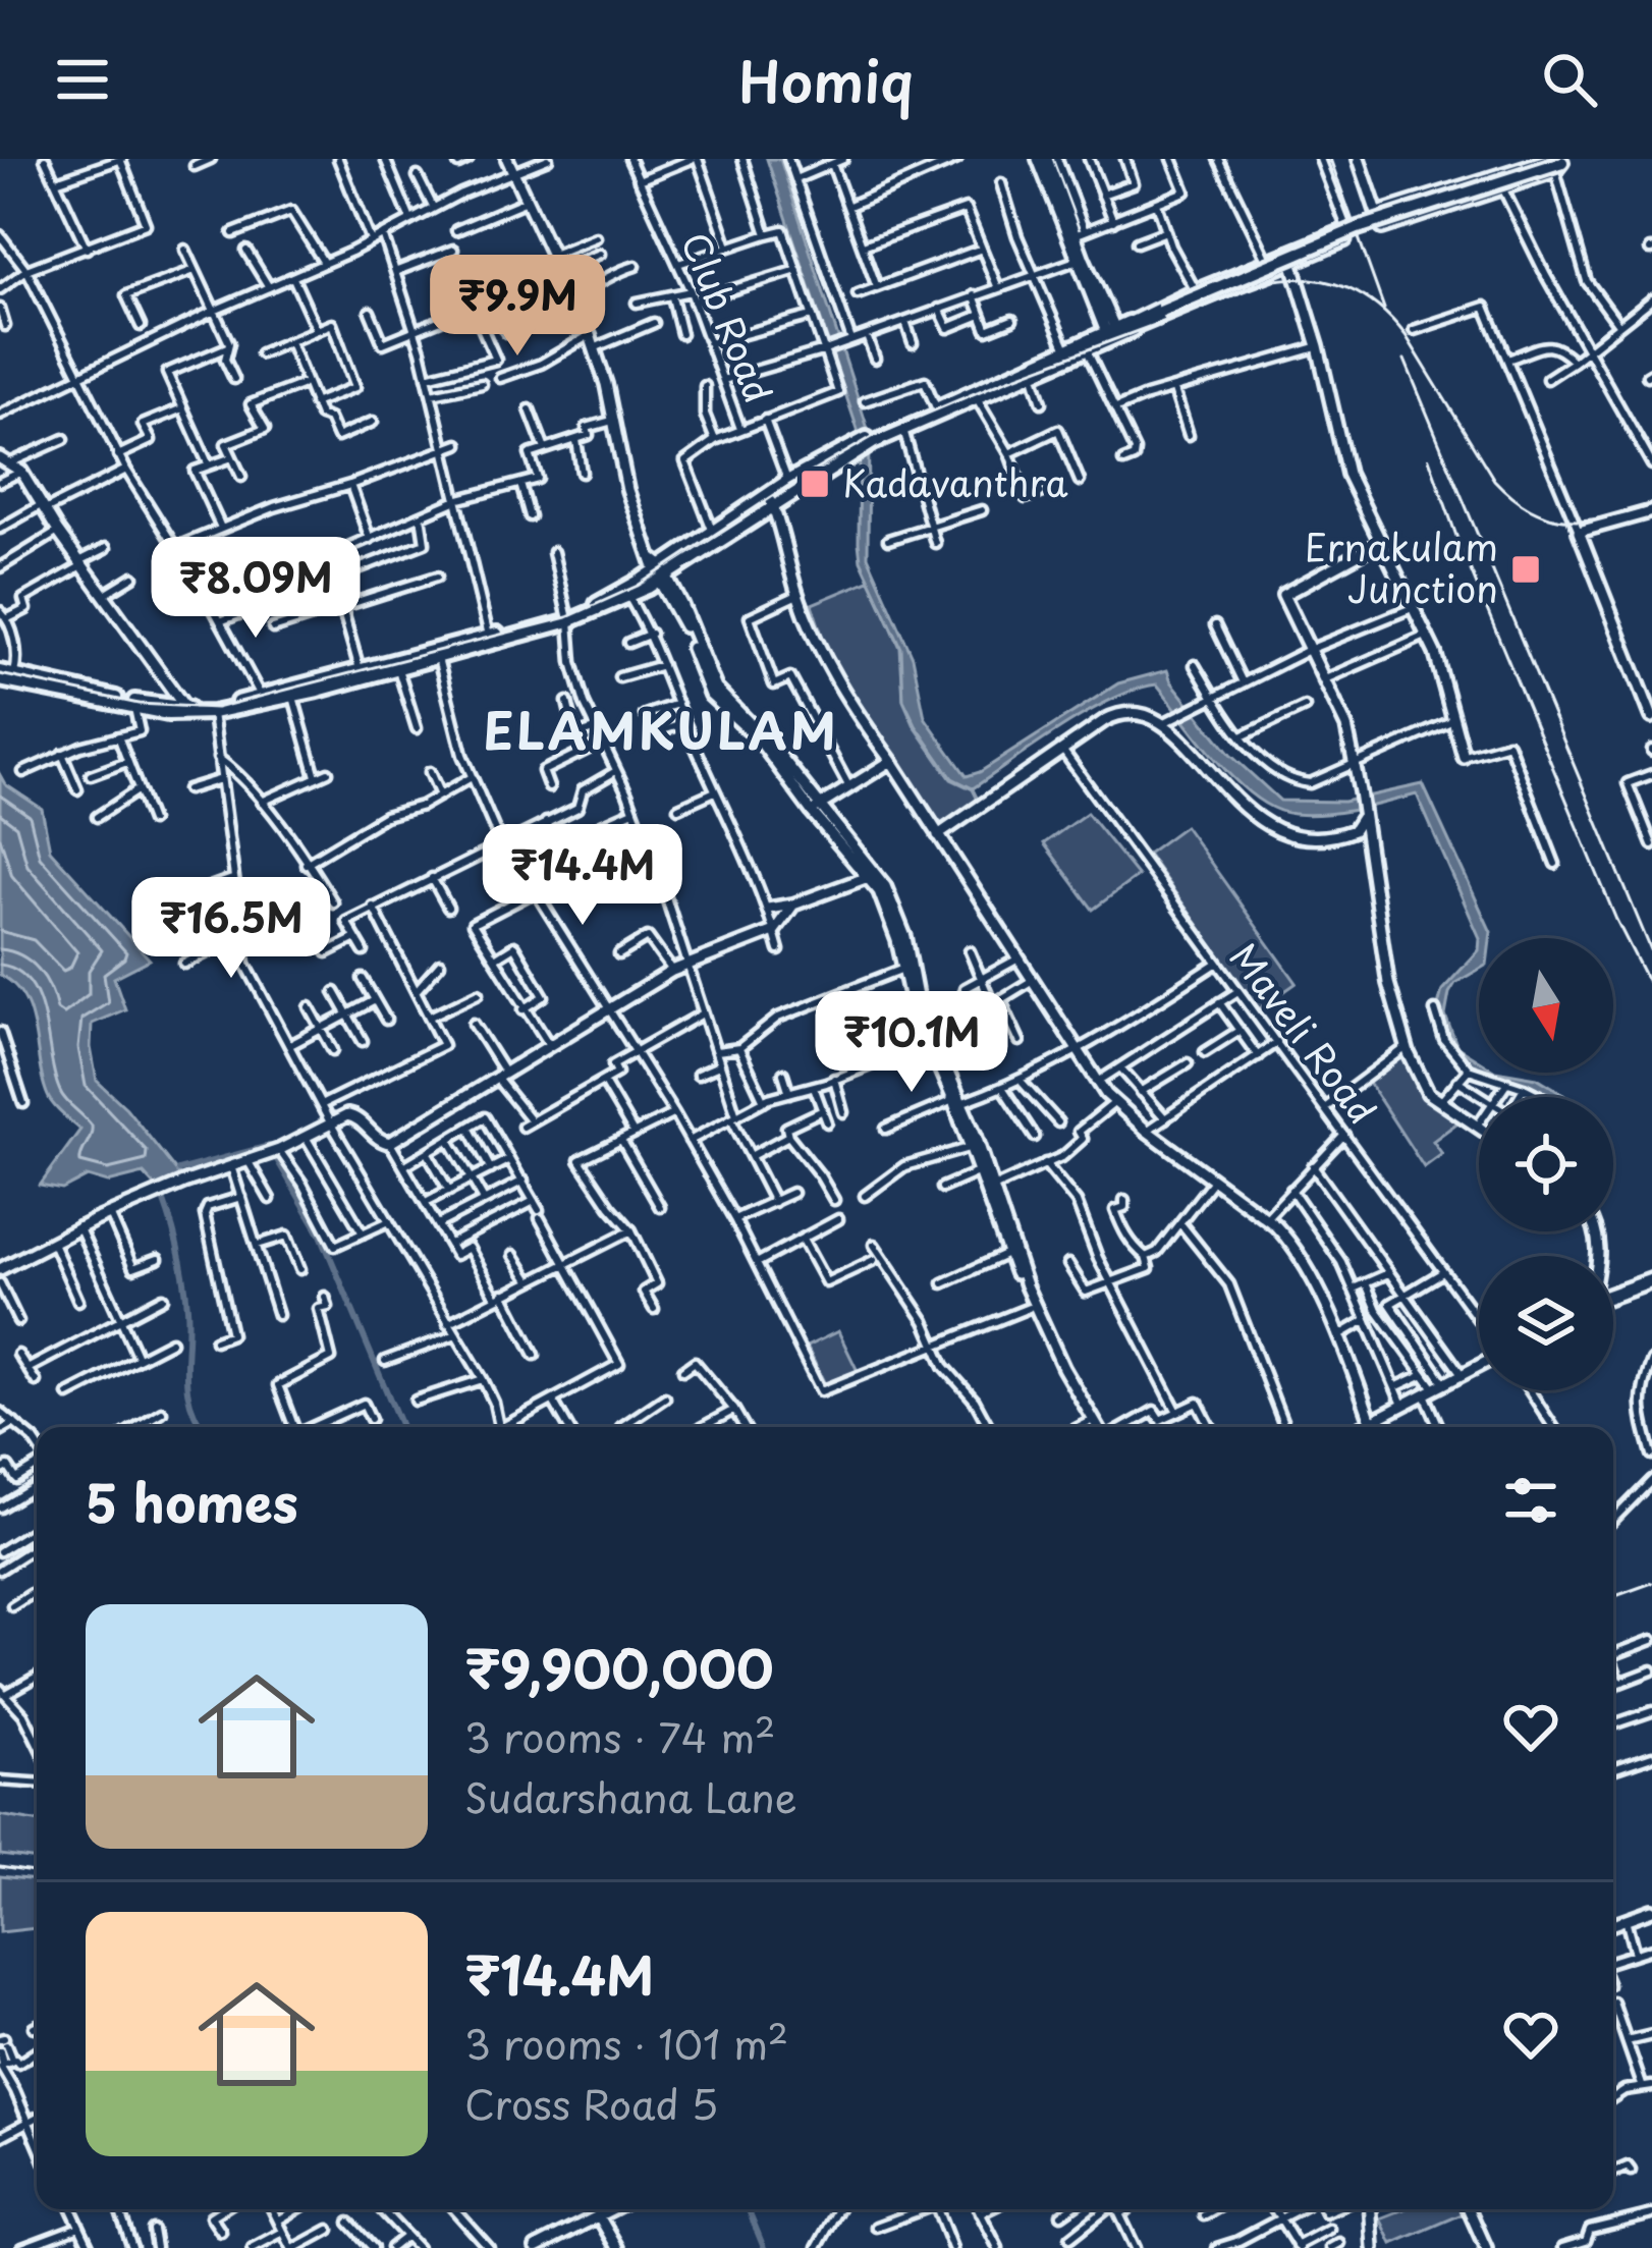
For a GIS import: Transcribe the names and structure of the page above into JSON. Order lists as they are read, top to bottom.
{
  "streets": {
    "street": ["Club Road", "Maveli Road"]
  },
  "districts": ["ELAMKULAM"],
  "places": {
    "transit": ["Kadavanthra", "Ernakulam Junction"]
  },
  "north": "bottom",
  "page": {
    "header": "Homiq",
    "price": [
      "₹9.9M",
      "₹8.09M",
      "₹14.4M",
      "₹16.5M",
      "₹10.1M"
    ],
    "heading": "5 homes",
    "list": [
      {
        "name": "₹9,900,000",
        "note": "3 rooms · 74 m² · Sudarshana Lane"
      },
      {
        "name": "₹14.4M",
        "note": "3 rooms · 101 m² · Cross Road 5"
      }
    ]
  }
}
